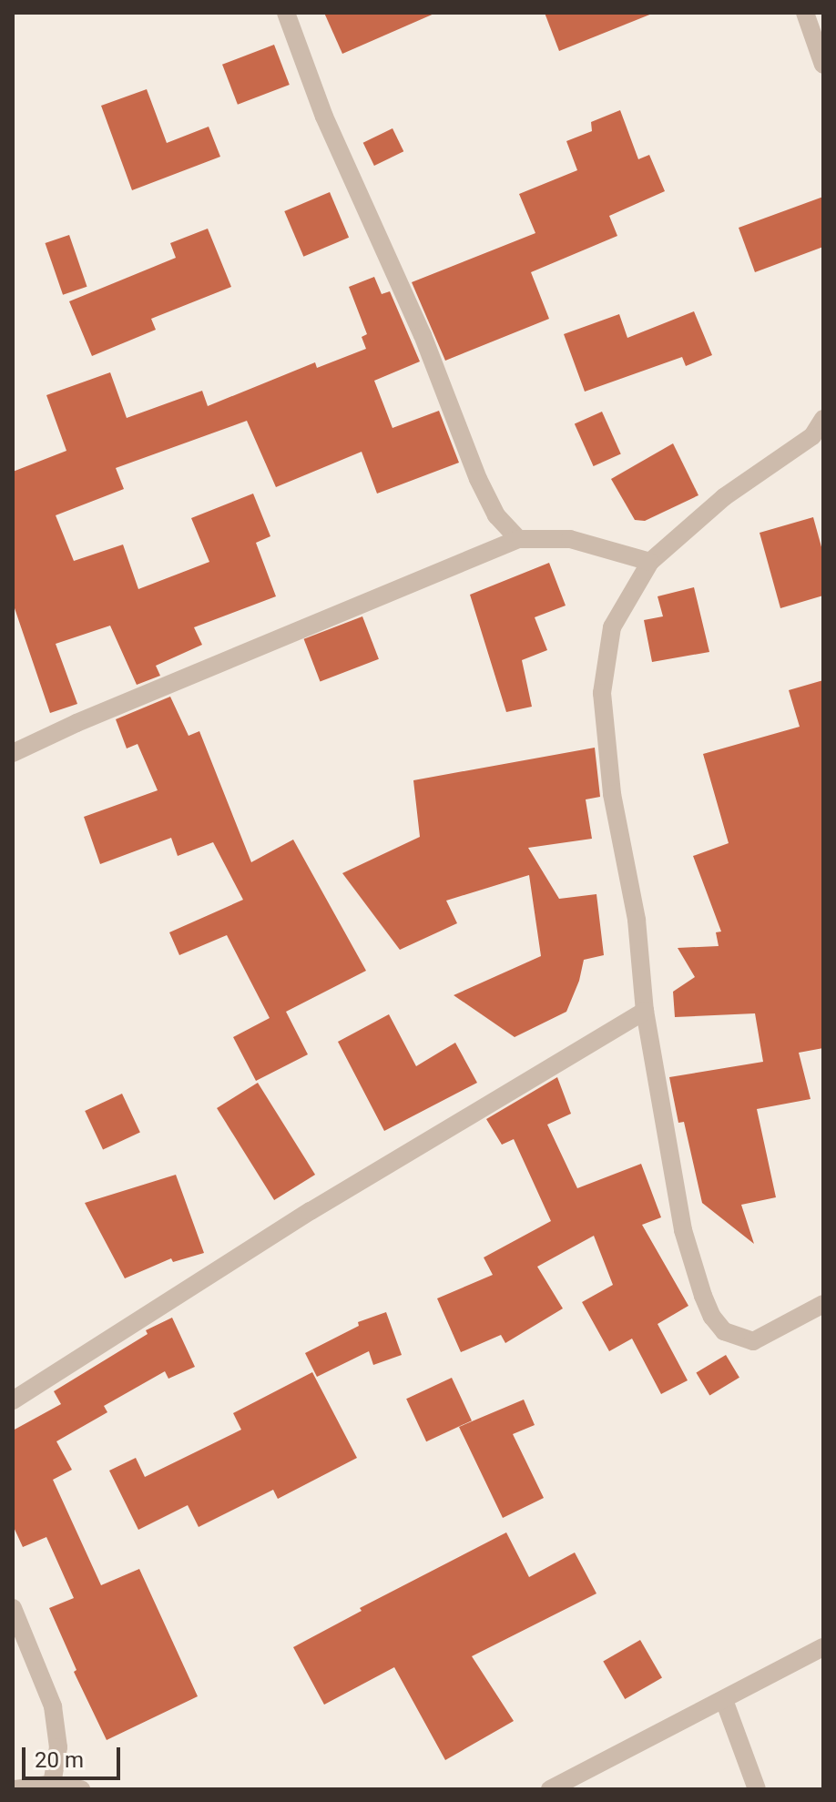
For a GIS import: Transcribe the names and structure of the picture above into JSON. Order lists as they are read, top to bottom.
{
  "scale_bar": "20 m"
}
